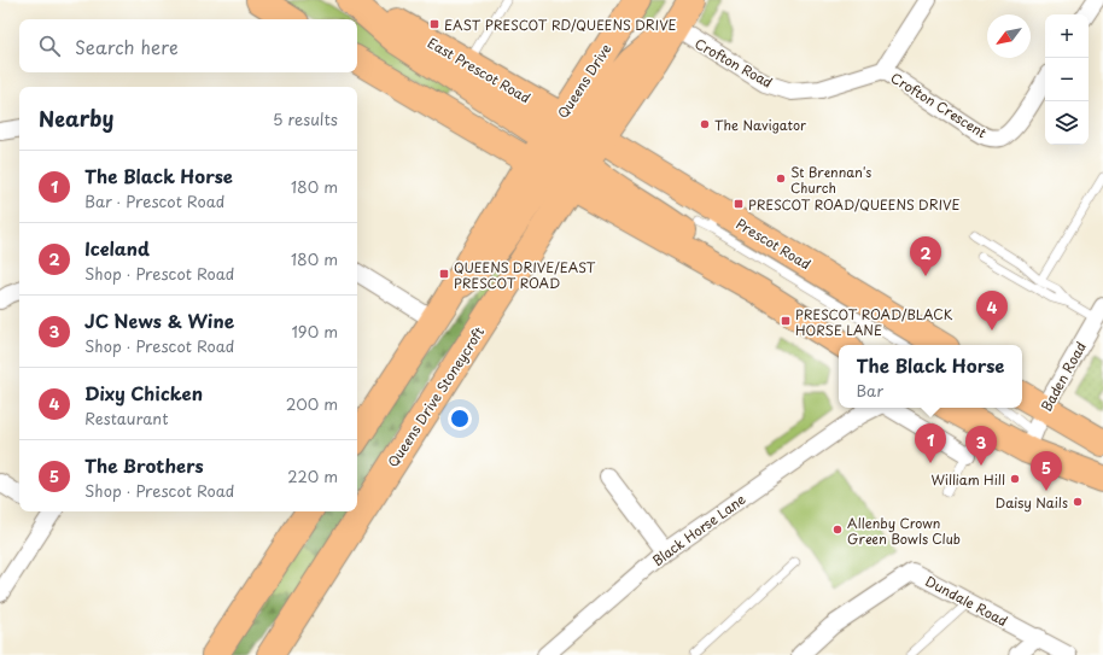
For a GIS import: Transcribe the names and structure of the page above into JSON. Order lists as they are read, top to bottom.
{
  "streets": {
    "main road": [
      "East Prescot Road",
      "Queens Drive",
      "Prescot Road",
      "Queens Drive Stoneycroft"
    ],
    "street": [
      "Crofton Road",
      "Crofton Crescent",
      "Baden Road",
      "Black Horse Lane",
      "Dundale Road"
    ]
  },
  "crossings": [
    ["Crofton Road", "Crofton Crescent"],
    ["East Prescot Road", "Queens Drive"],
    ["East Prescot Road", "Prescot Road"],
    ["East Prescot Road", "Queens Drive Stoneycroft"],
    ["Queens Drive", "Prescot Road"],
    ["Queens Drive", "Queens Drive Stoneycroft"],
    ["Prescot Road", "Queens Drive Stoneycroft"]
  ],
  "places": {
    "transit": [
      "EAST PRESCOT RD/QUEENS DRIVE",
      "PRESCOT ROAD/QUEENS DRIVE",
      "QUEENS DRIVE/EAST PRESCOT ROAD",
      "PRESCOT ROAD/BLACK HORSE LANE"
    ],
    "other": [
      "The Navigator",
      "St Brennan's Church",
      "William Hill",
      "Daisy Nails",
      "Allenby Crown Green Bowls Club"
    ]
  },
  "north": "bottom left",
  "page": {
    "map_buttons": ["+", "−"],
    "search": "Search here",
    "heading": ["Nearby", "5 results"],
    "list": [
      {
        "mark": "1",
        "name": "The Black Horse",
        "note": "Bar · Prescot Road",
        "value": "180 m"
      },
      {
        "mark": "2",
        "name": "Iceland",
        "note": "Shop · Prescot Road",
        "value": "180 m"
      },
      {
        "mark": "3",
        "name": "JC News & Wine",
        "note": "Shop · Prescot Road",
        "value": "190 m"
      },
      {
        "mark": "4",
        "name": "Dixy Chicken",
        "note": "Restaurant",
        "value": "200 m"
      },
      {
        "mark": "5",
        "name": "The Brothers",
        "note": "Shop · Prescot Road",
        "value": "220 m"
      }
    ],
    "pins": [
      "2",
      "4",
      "1",
      "3",
      "5"
    ],
    "popup": ["The Black Horse", "Bar"]
  }
}
